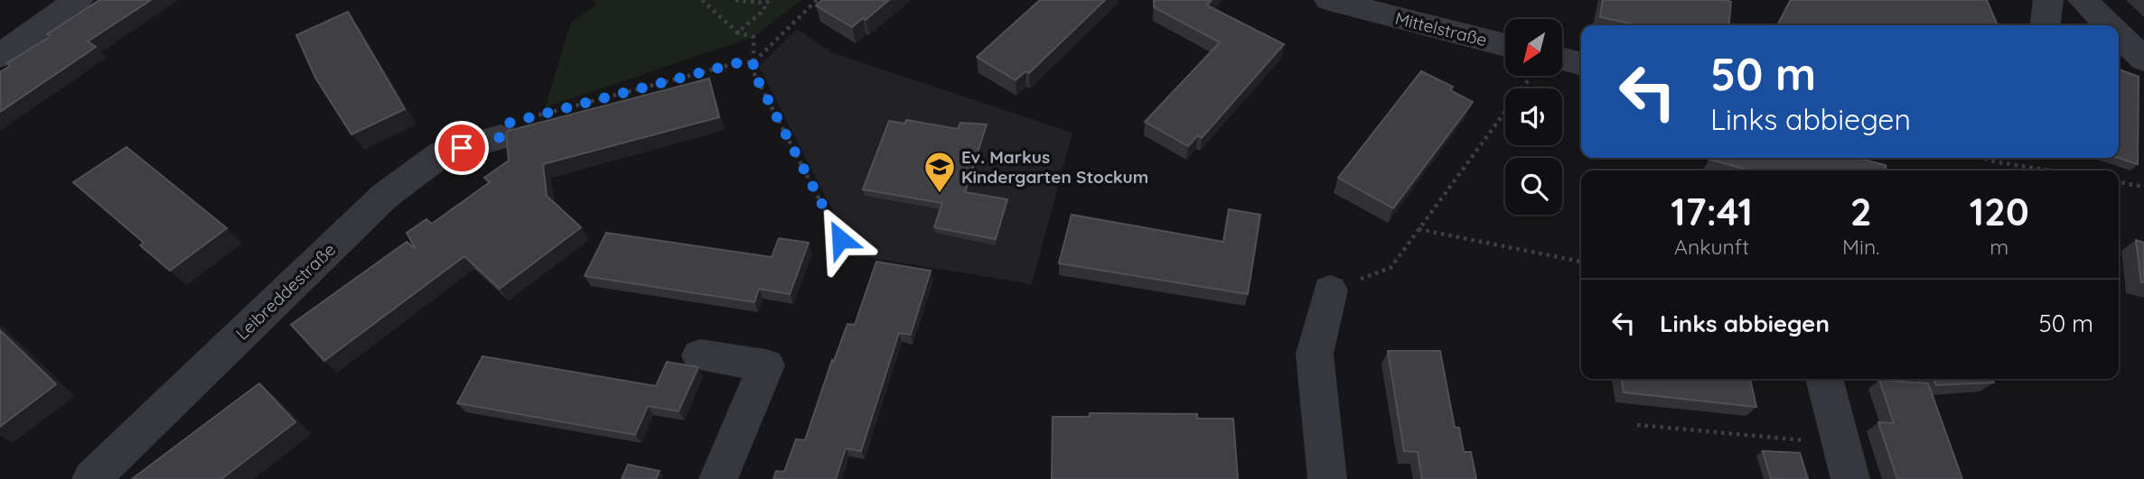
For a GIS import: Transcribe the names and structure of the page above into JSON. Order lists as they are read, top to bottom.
{
  "streets": {
    "street": ["Mittelstraße", "Leibreddestraße"]
  },
  "places": {
    "school or university": ["Ev. Markus Kindergarten Stockum"]
  },
  "north": "bottom left",
  "page": {
    "turn": ["50 m", "Links abbiegen"],
    "eta": [
      "17:41",
      "Ankunft",
      "2",
      "Min.",
      "120",
      "m"
    ],
    "list": [
      {
        "name": "Links abbiegen",
        "value": "50 m"
      }
    ]
  }
}
